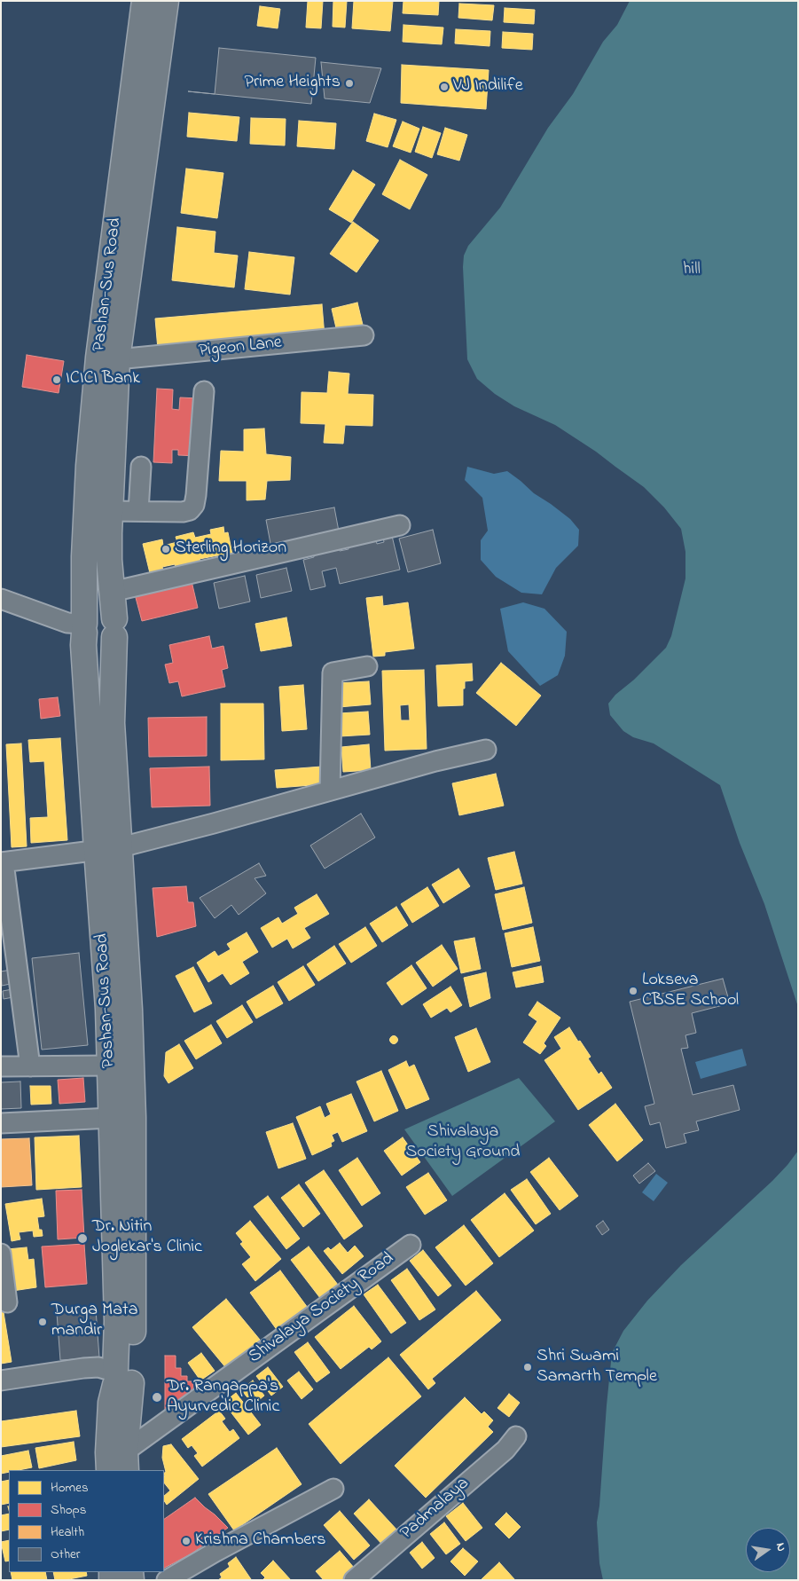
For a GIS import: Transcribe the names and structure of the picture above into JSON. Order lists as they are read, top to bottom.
{
  "streets": {
    "main road": ["Pashan-Sus Road"],
    "street": ["Pigeon Lane", "Shivalaya Society Road", "Padmalaya"]
  },
  "crossings": [
    ["Pashan-Sus Road", "Pigeon Lane"],
    ["Pashan-Sus Road", "Shivalaya Society Road"]
  ],
  "parks": ["hill", "Shivalaya Society Ground"],
  "places": [
    "Prime Heights",
    "VJ Indilife",
    "ICICI Bank",
    "Sterling Horizon",
    "Lokseva CBSE School",
    "Dr. Nitin Joglekar's Clinic",
    "Durga Mata mandir",
    "Shri Swami Samarth Temple",
    "Dr. Rangappa's Ayurvedic Clinic",
    "Krishna Chambers"
  ],
  "legend": [
    "Homes",
    "Shops",
    "Health",
    "Other"
  ],
  "north": "right"
}
